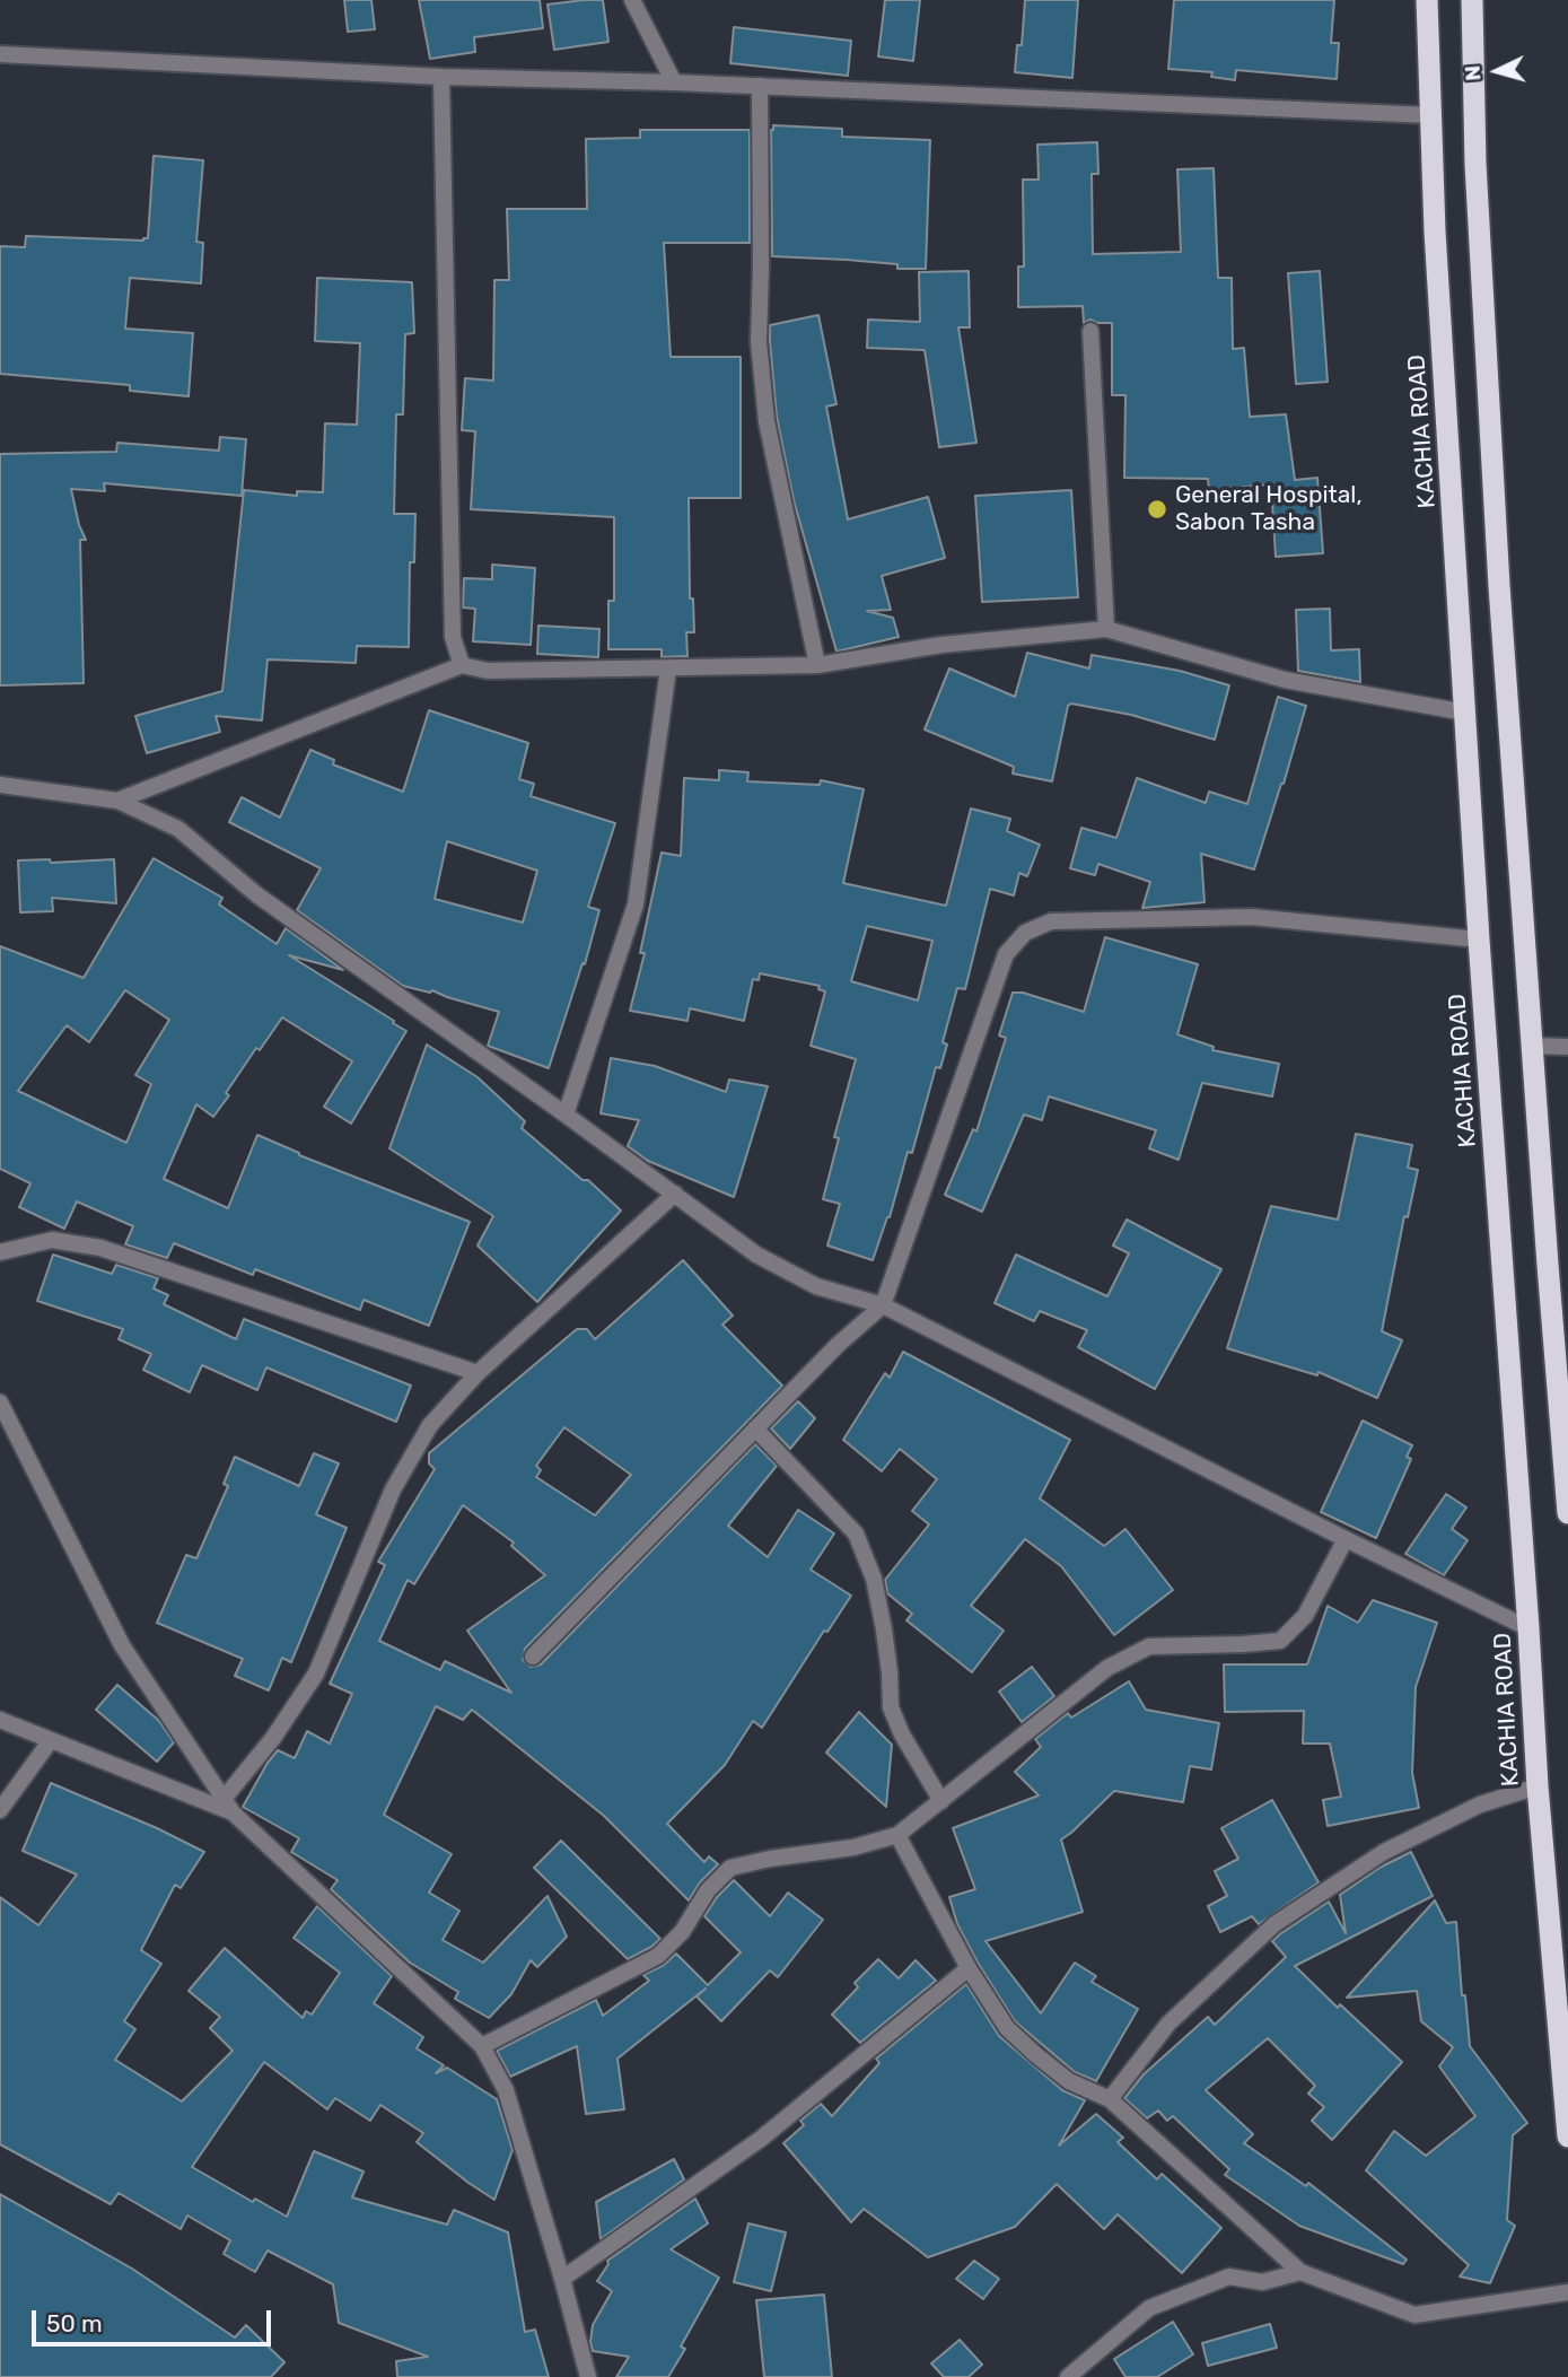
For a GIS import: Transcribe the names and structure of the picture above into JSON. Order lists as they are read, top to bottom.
{
  "streets": {
    "highway": ["KACHIA ROAD"]
  },
  "places": ["General Hospital, Sabon Tasha"],
  "scale_bar": "50 m",
  "north": "left"
}
